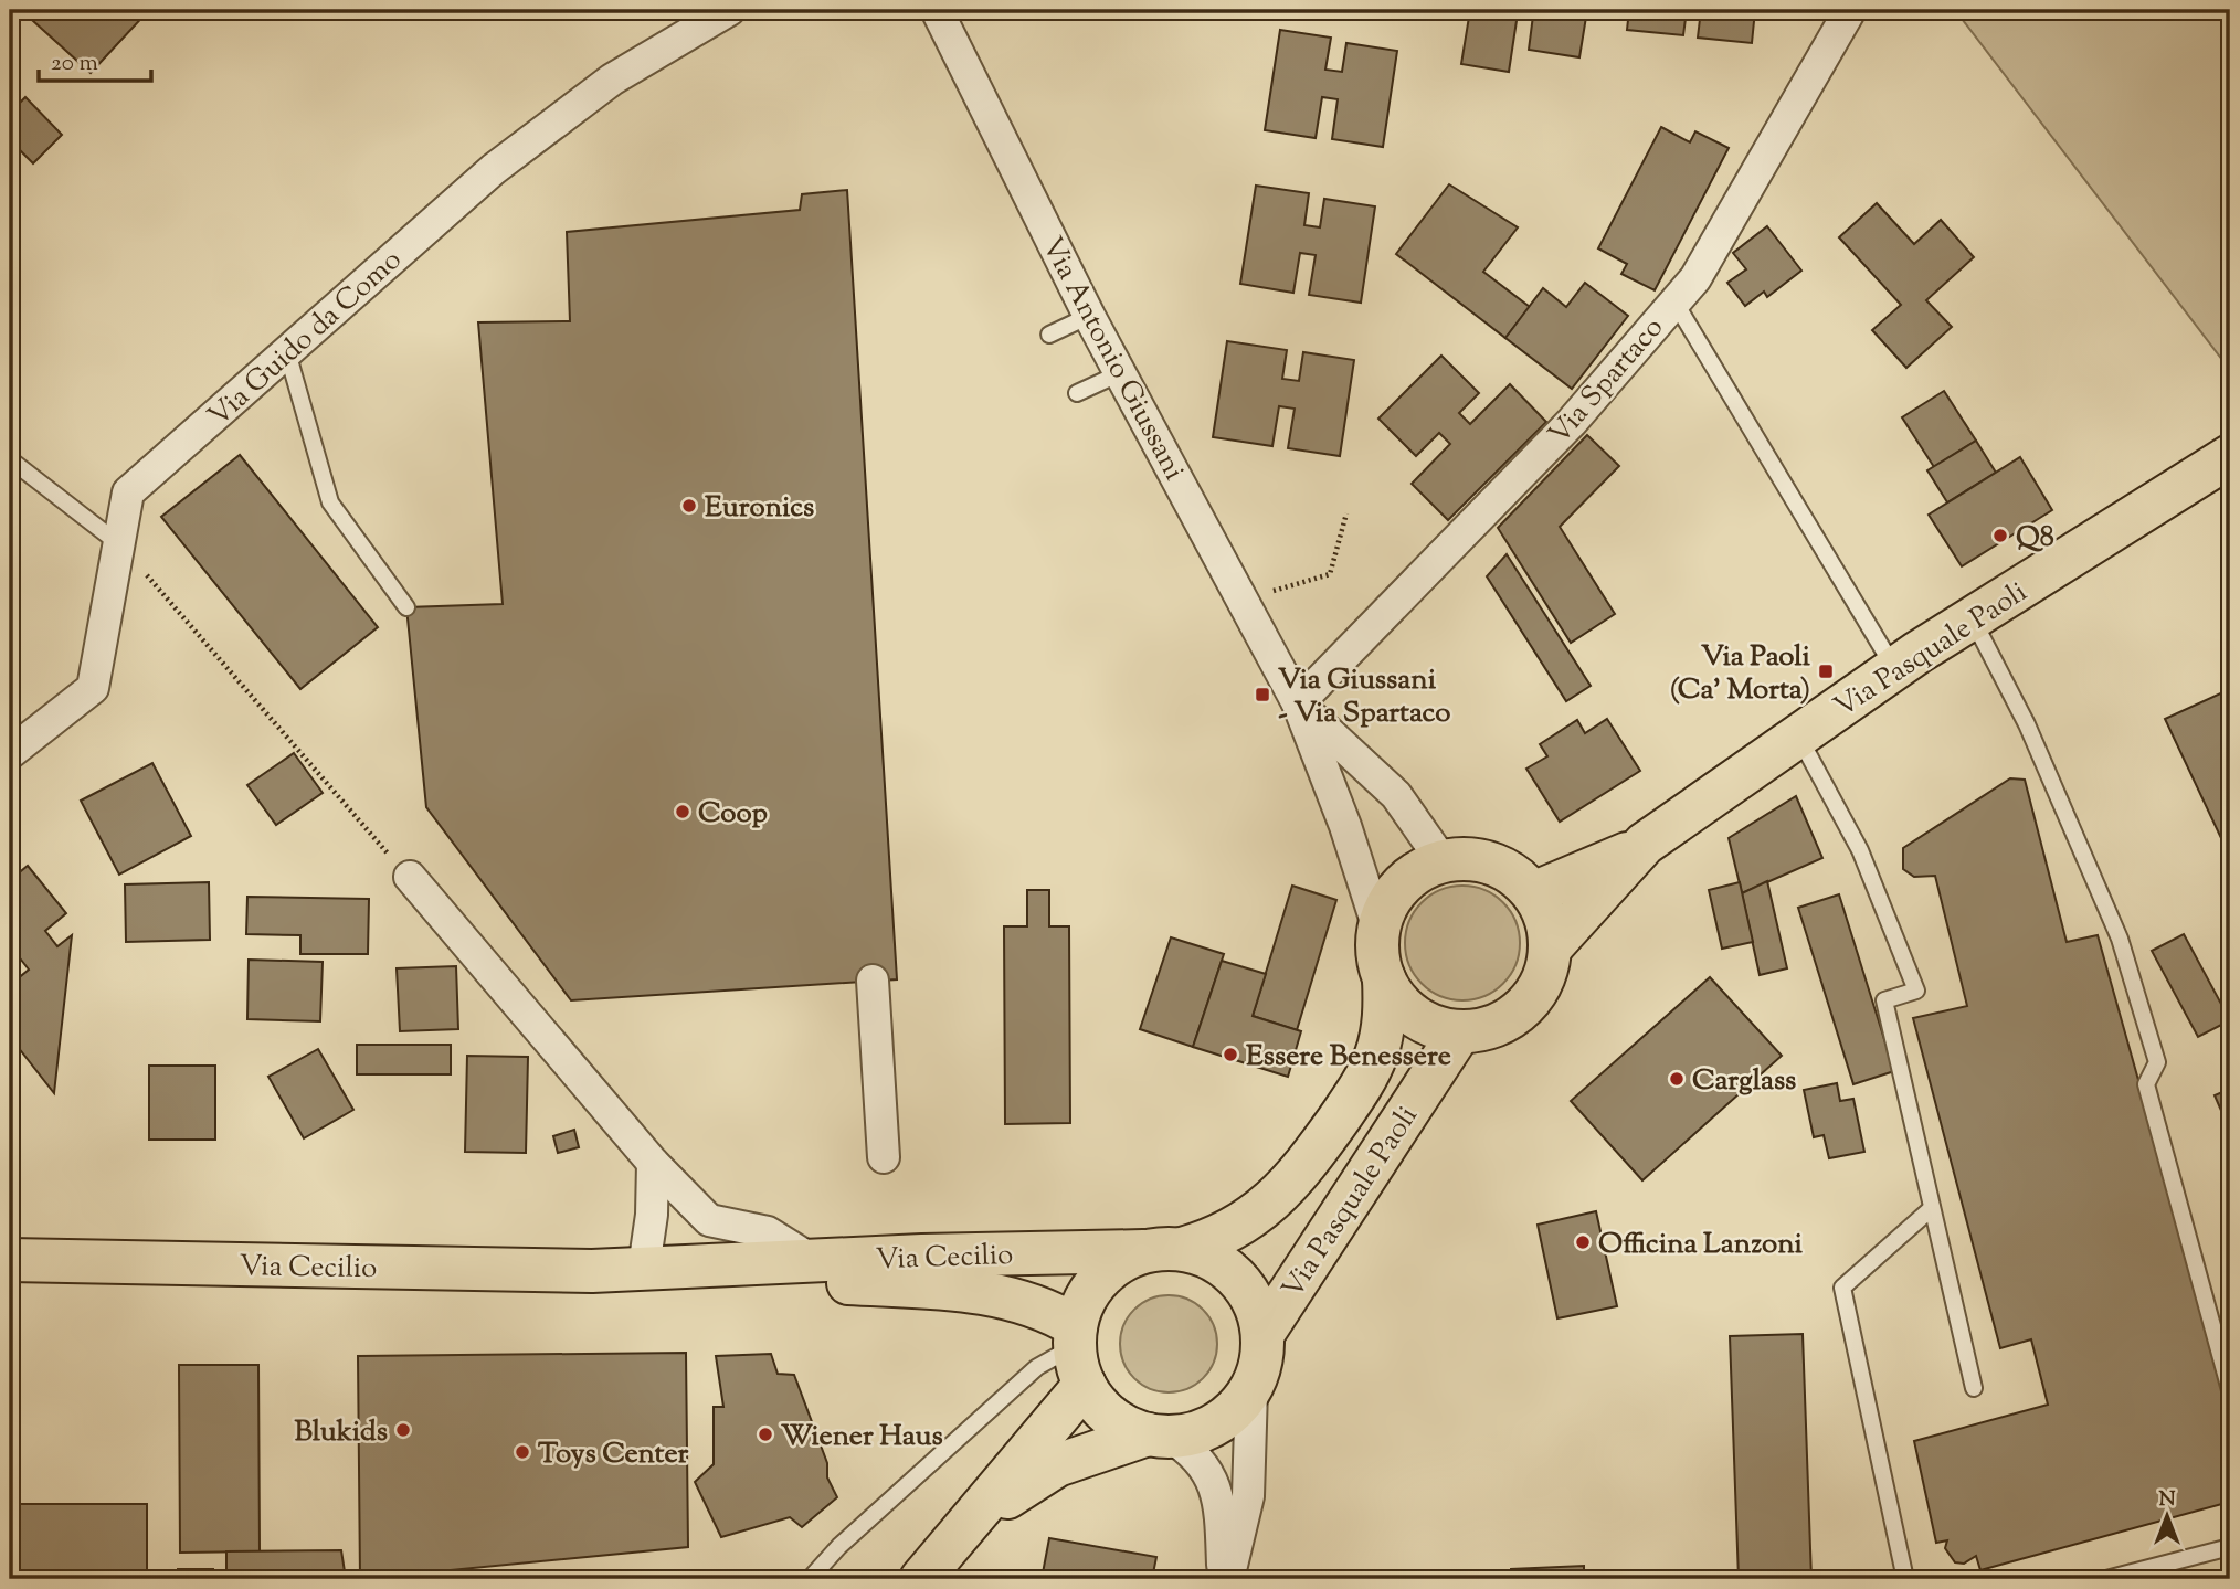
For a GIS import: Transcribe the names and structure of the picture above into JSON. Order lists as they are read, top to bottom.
{
  "streets": {
    "main road": ["Via Pasquale Paoli", "Via Cecilio"],
    "street": ["Via Guido da Como", "Via Antonio Giussani", "Via Spartaco"]
  },
  "crossings": [
    ["Via Antonio Giussani", "Via Spartaco"],
    ["Via Antonio Giussani", "Via Pasquale Paoli"],
    ["Via Pasquale Paoli", "Via Cecilio"]
  ],
  "places": {
    "other": [
      "Euronics",
      "Q8",
      "Coop",
      "Essere Benessere",
      "Carglass",
      "Officina Lanzoni",
      "Blukids",
      "Wiener Haus",
      "Toys Center"
    ],
    "transit": ["Via Paoli (Ca' Morta)", "Via Giussani - Via Spartaco"]
  },
  "scale_bar": "20 m",
  "north": "top"
}
